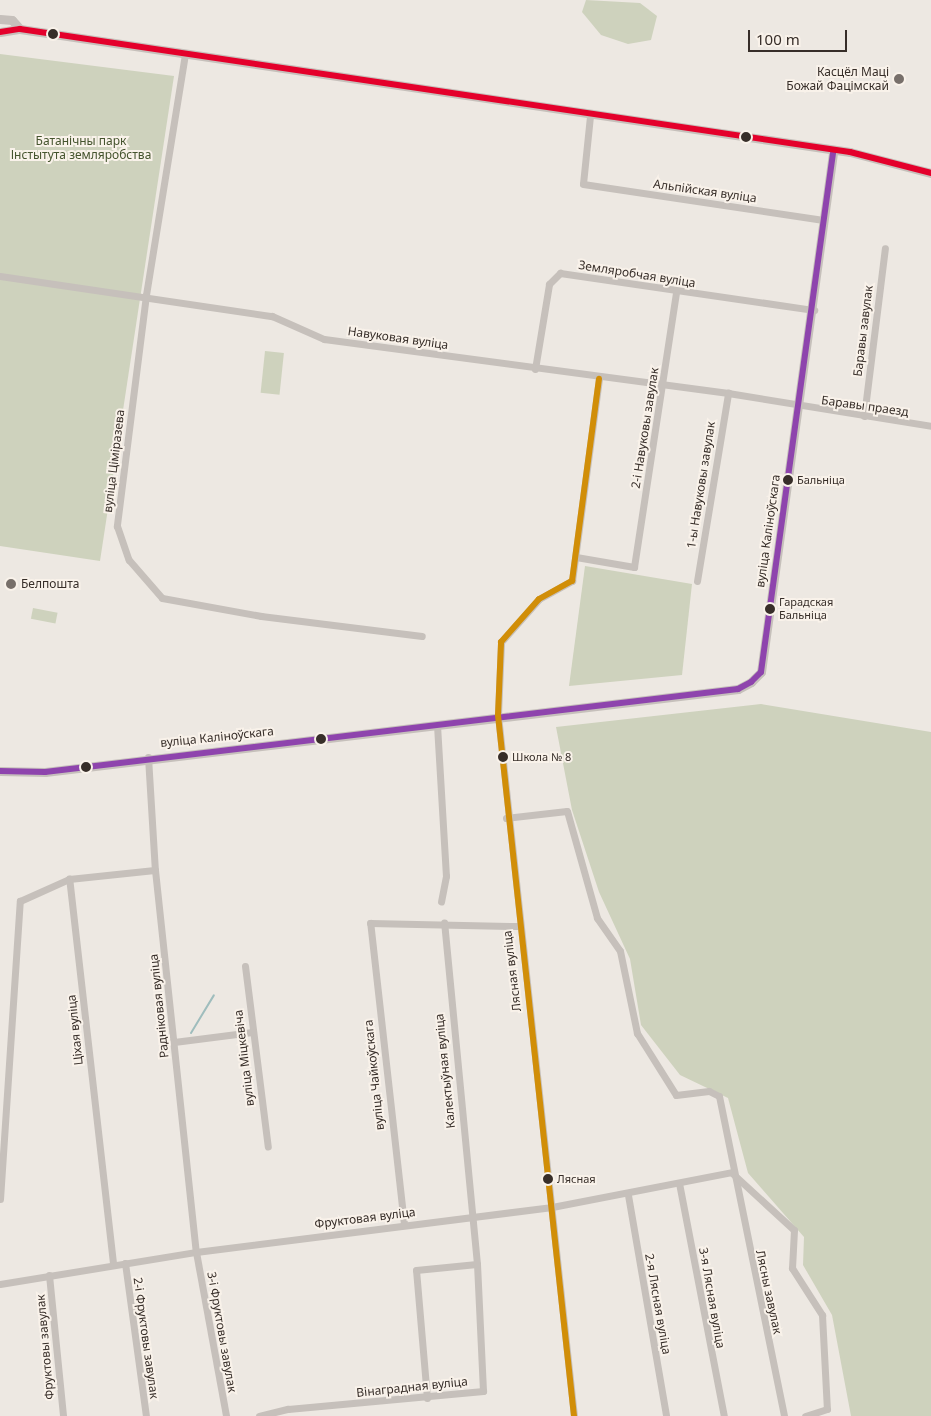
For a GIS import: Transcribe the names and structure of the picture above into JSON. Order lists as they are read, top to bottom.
{
  "streets": {
    "street": [
      "Альпійская вуліца",
      "Земляробчая вуліца",
      "Баравы завулак",
      "Навуковая вуліца",
      "Баравы праезд",
      "2-і Навуковы завулак",
      "вуліца Ціміразева",
      "1-ы Навуковы завулак",
      "вуліца Каліноўскага",
      "Лясная вуліца",
      "Радніковая вуліца",
      "Ціхая вуліца",
      "вуліца Міцкевіча",
      "Калектыўная вуліца",
      "вуліца Чайкоўскага",
      "Фруктовая вуліца",
      "Лясны завулак",
      "3-я Лясная вуліца",
      "2-я Лясная вуліца",
      "3-і Фруктовы завулак",
      "2-і Фруктовы завулак",
      "Фруктовы завулак",
      "Вінаградная вуліца"
    ]
  },
  "crossings": [
    ["Альпійская вуліца", "вуліца Каліноўскага"],
    ["Земляробчая вуліца", "Навуковая вуліца"],
    ["Земляробчая вуліца", "2-і Навуковы завулак"],
    ["Земляробчая вуліца", "вуліца Каліноўскага"],
    ["Баравы завулак", "Баравы праезд"],
    ["Навуковая вуліца", "Баравы праезд"],
    ["Навуковая вуліца", "2-і Навуковы завулак"],
    ["Навуковая вуліца", "вуліца Ціміразева"],
    ["Навуковая вуліца", "1-ы Навуковы завулак"],
    ["Навуковая вуліца", "вуліца Каліноўскага"],
    ["Баравы праезд", "вуліца Каліноўскага"],
    ["2-і Навуковы завулак", "Лясная вуліца"],
    ["вуліца Каліноўскага", "Лясная вуліца"],
    ["вуліца Каліноўскага", "Радніковая вуліца"],
    ["Лясная вуліца", "Фруктовая вуліца"],
    ["Лясная вуліца", "Лясны завулак"],
    ["Радніковая вуліца", "Фруктовая вуліца"],
    ["Радніковая вуліца", "3-і Фруктовы завулак"],
    ["Ціхая вуліца", "Фруктовая вуліца"],
    ["Калектыўная вуліца", "вуліца Чайкоўскага"],
    ["Калектыўная вуліца", "Фруктовая вуліца"],
    ["Калектыўная вуліца", "Вінаградная вуліца"],
    ["вуліца Чайкоўскага", "Фруктовая вуліца"],
    ["Фруктовая вуліца", "Лясны завулак"],
    ["Фруктовая вуліца", "3-я Лясная вуліца"],
    ["Фруктовая вуліца", "2-я Лясная вуліца"],
    ["Фруктовая вуліца", "3-і Фруктовы завулак"],
    ["Фруктовая вуліца", "2-і Фруктовы завулак"],
    ["Фруктовая вуліца", "Фруктовы завулак"],
    ["Фруктовая вуліца", "Вінаградная вуліца"]
  ],
  "parks": ["Батанічны парк Інстытута земляробства"],
  "places": [
    "Касцёл Маці Божай Фацімскай",
    "Бальніца",
    "Белпошта",
    "Гарадская Бальніца",
    "Школа № 8",
    "Лясная"
  ],
  "scale_bar": "100 m"
}
